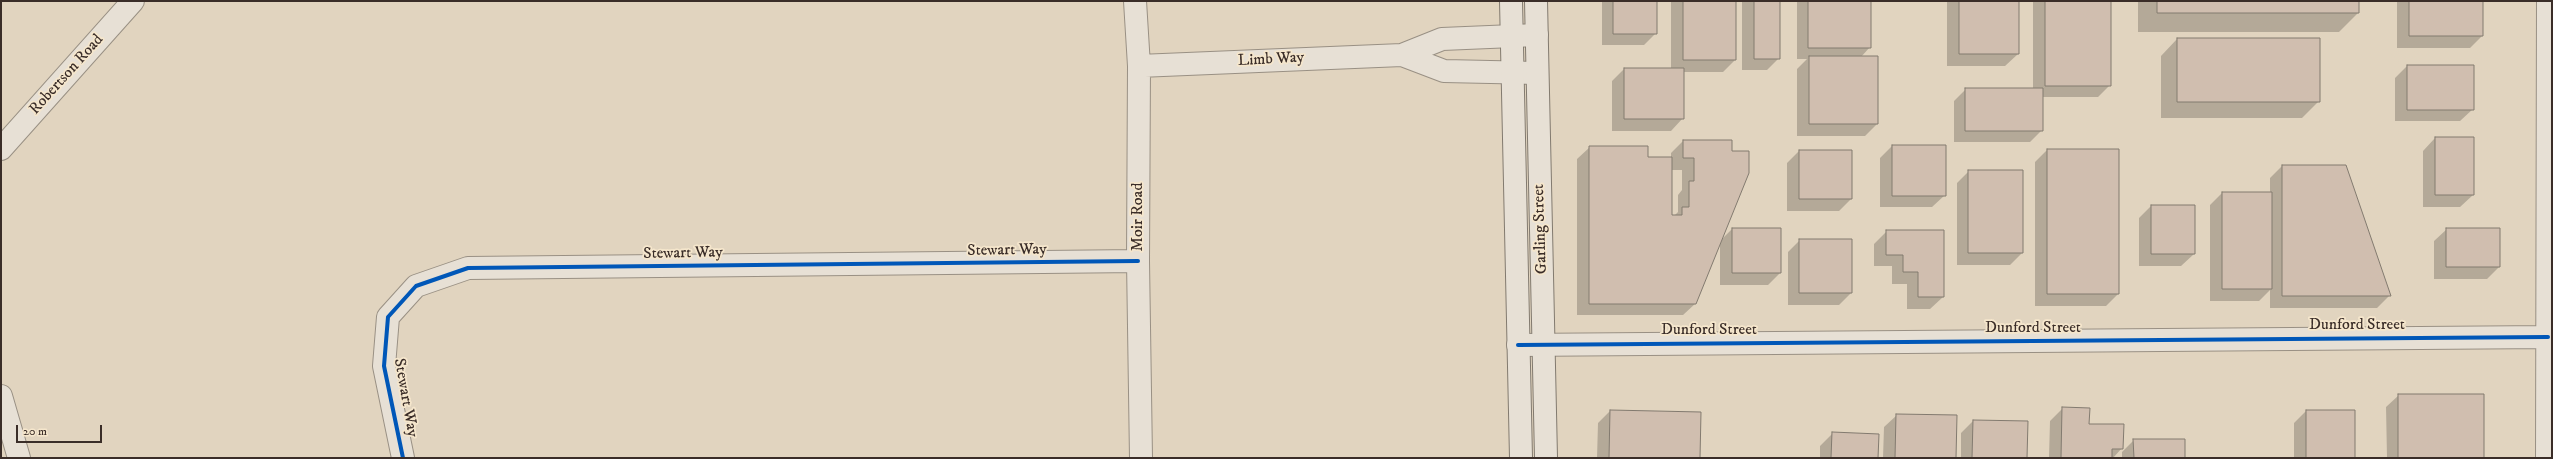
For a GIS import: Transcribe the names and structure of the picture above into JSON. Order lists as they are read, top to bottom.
{
  "streets": {
    "street": [
      "Limb Way",
      "Robertson Road",
      "Moir Road",
      "Garling Street",
      "Stewart Way",
      "Dunford Street"
    ]
  },
  "crossings": [
    ["Limb Way", "Moir Road"],
    ["Limb Way", "Garling Street"],
    ["Moir Road", "Stewart Way"],
    ["Garling Street", "Dunford Street"]
  ],
  "scale_bar": "20 m"
}
